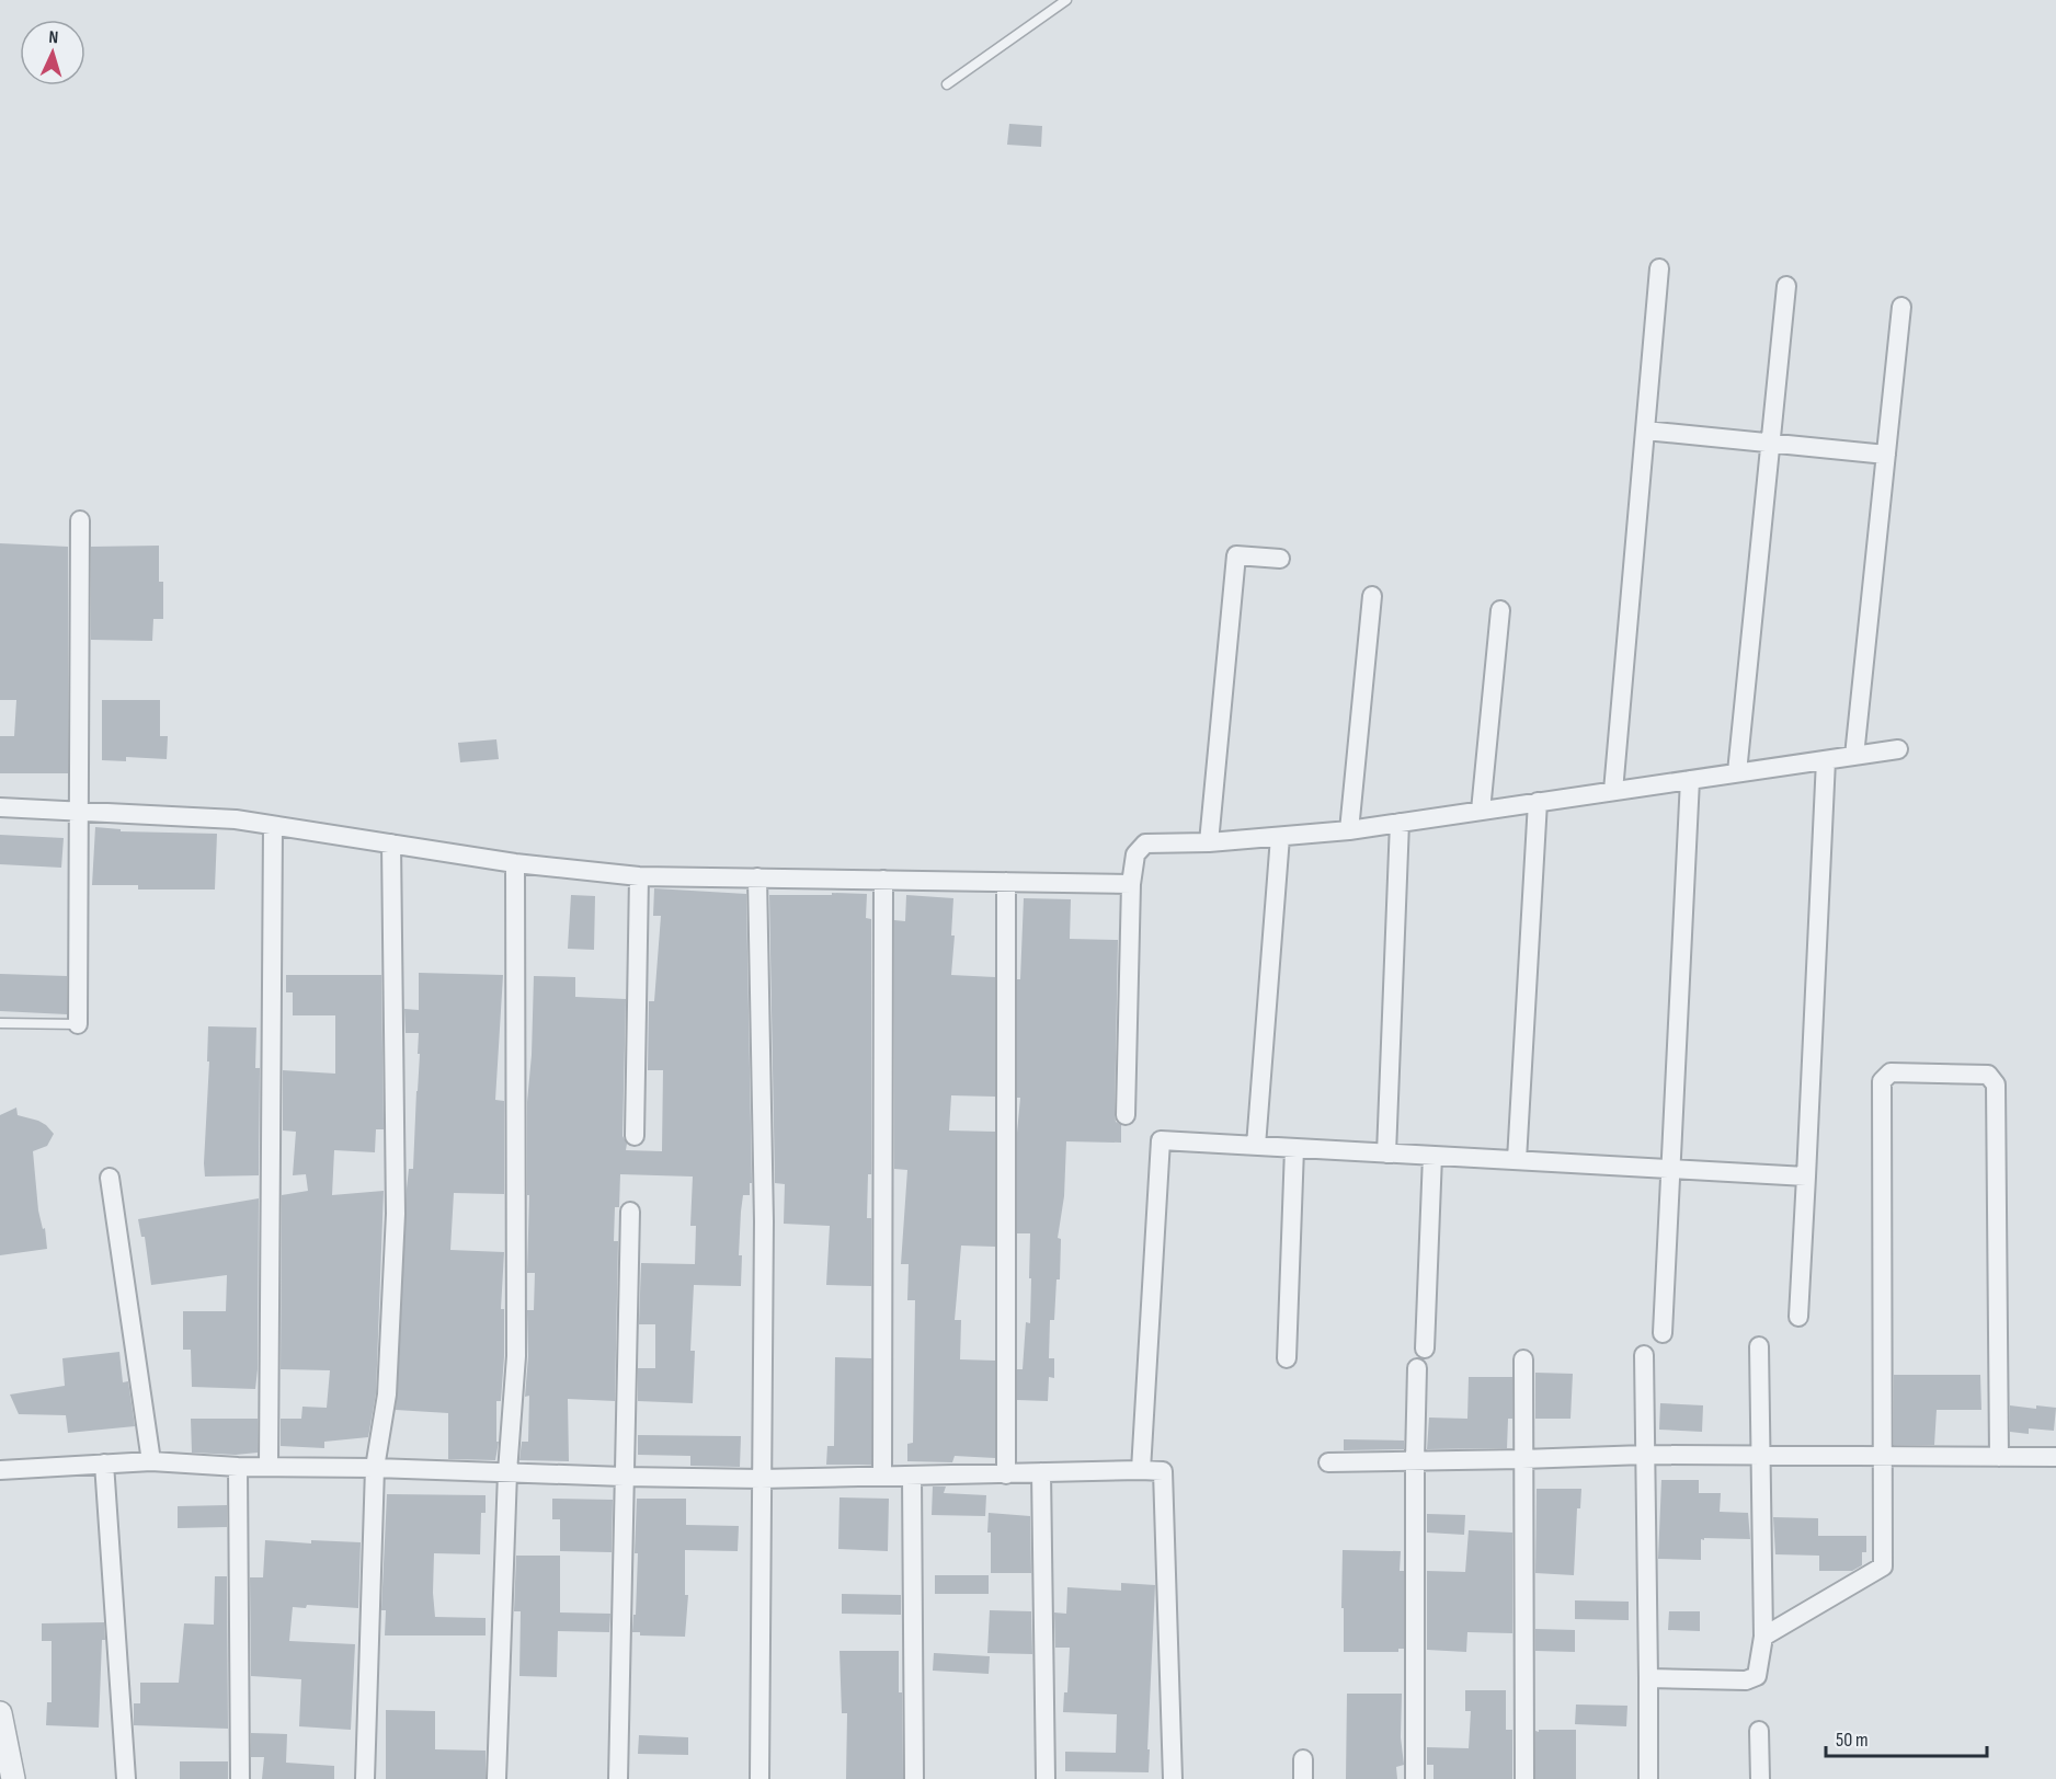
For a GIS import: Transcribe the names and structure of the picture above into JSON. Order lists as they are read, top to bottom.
{
  "scale_bar": "50 m",
  "north": "top"
}
